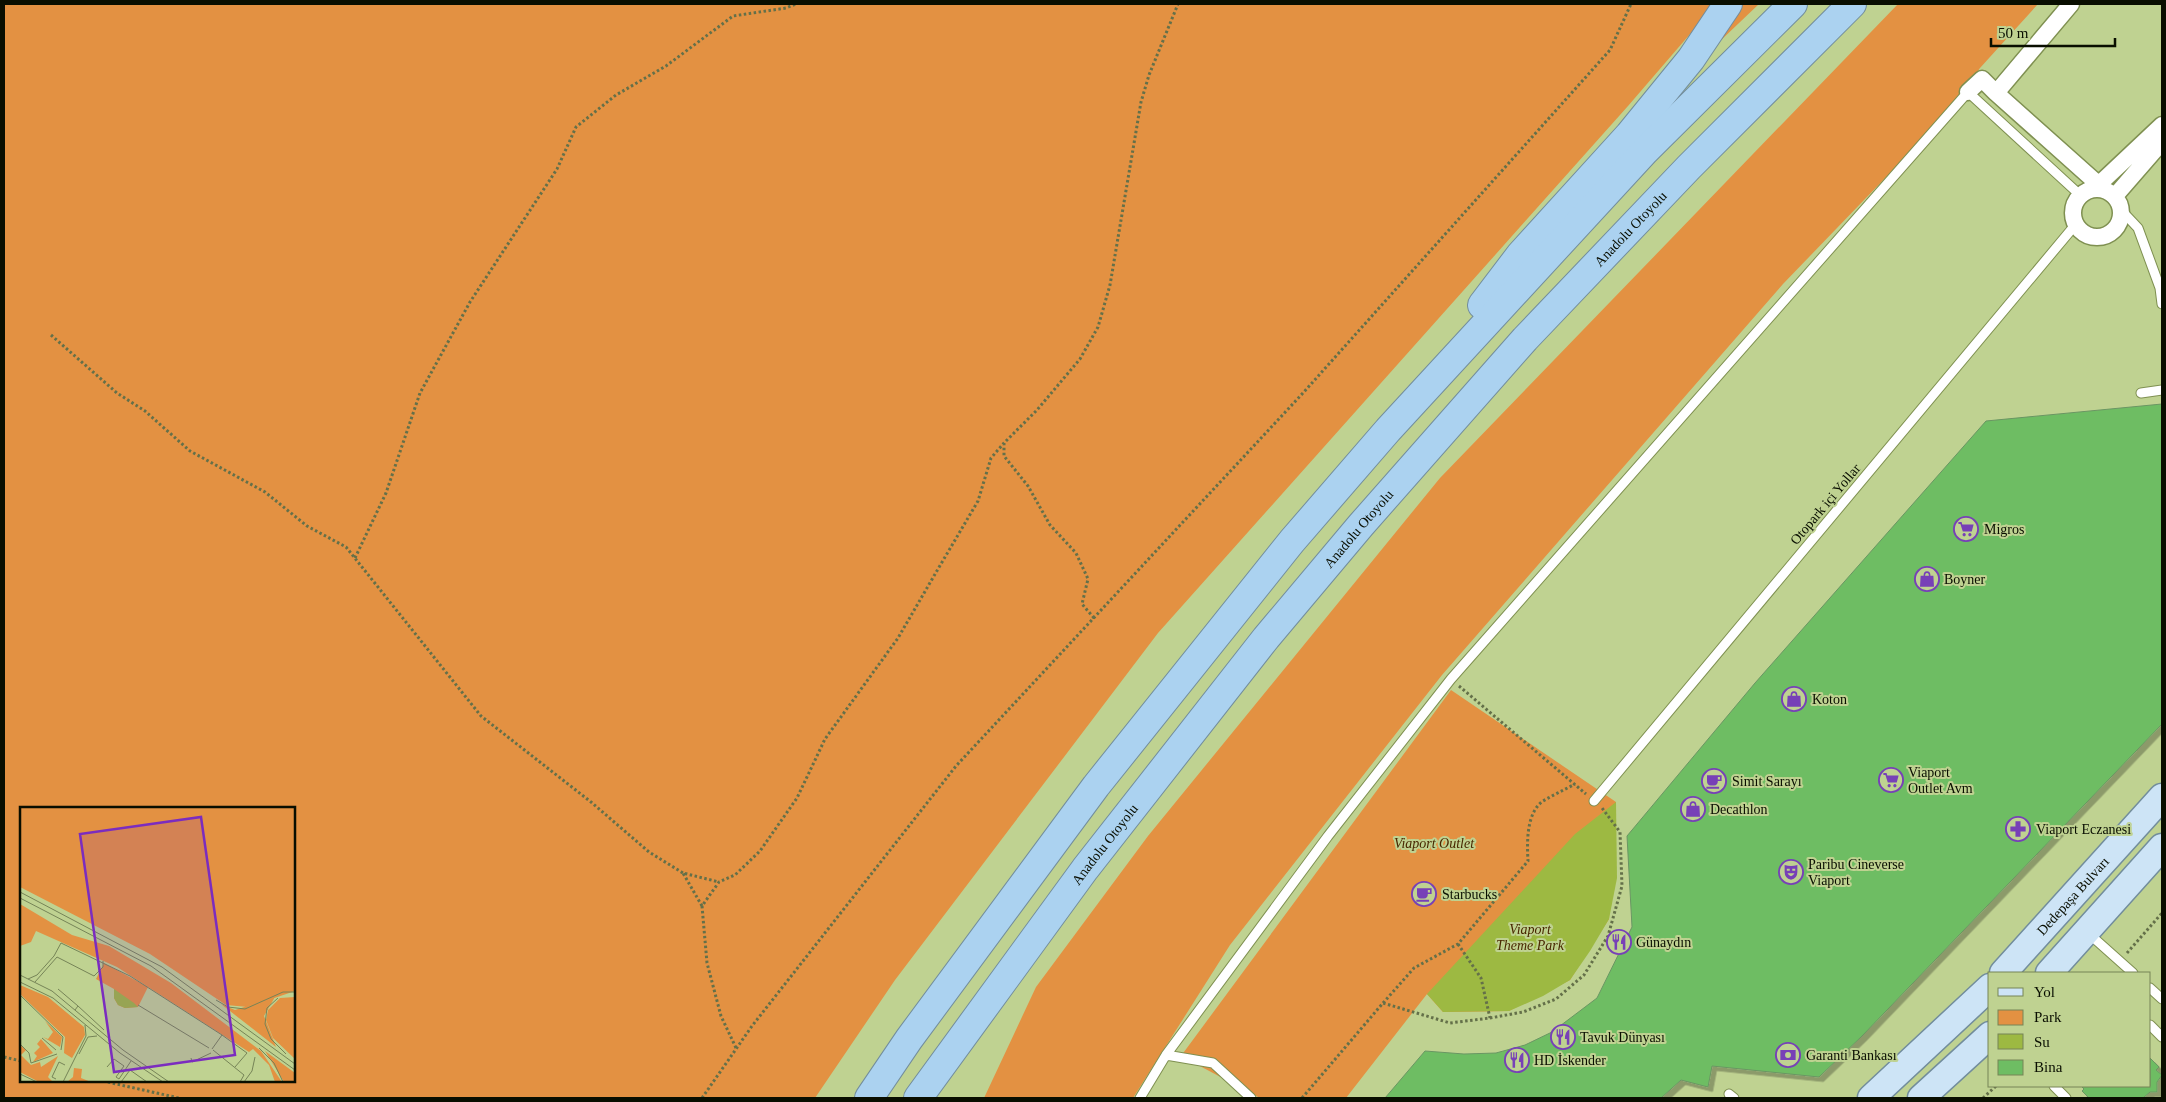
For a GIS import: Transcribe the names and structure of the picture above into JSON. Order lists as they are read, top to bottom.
{
  "streets": {
    "highway": ["Anadolu Otoyolu"],
    "main road": ["Dedepaşa Bulvarı"],
    "lane": ["Otopark içi Yollar"]
  },
  "parks": ["Viaport Outlet", "Viaport Theme Park"],
  "places": {
    "supermarket": ["Migros", "Viaport Outlet Avm"],
    "shop": ["Boyner", "Koton", "Decathlon"],
    "cafe": ["Simit Sarayı", "Starbucks"],
    "pharmacy": ["Viaport Eczanesi"],
    "theatre": ["Paribu Cineverse Viaport"],
    "restaurant": ["Günaydın", "Tavuk Dünyası", "HD İskender"],
    "bank": ["Garanti Bankası"]
  },
  "legend": [
    "Yol",
    "Park",
    "Su",
    "Bina"
  ],
  "scale_bar": "50 m"
}
